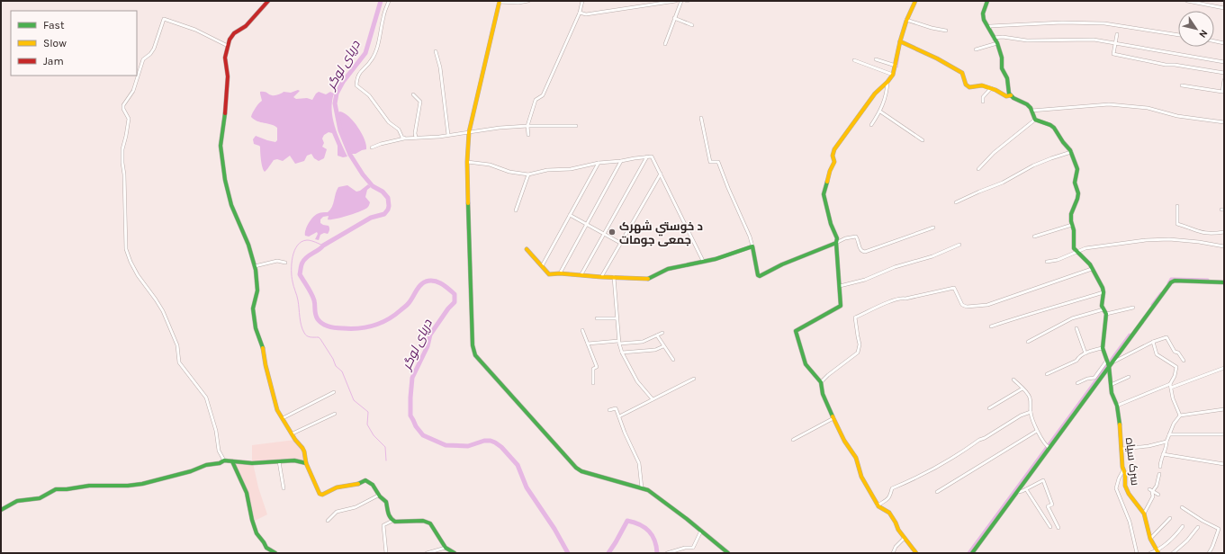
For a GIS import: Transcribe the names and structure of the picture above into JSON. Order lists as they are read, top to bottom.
{
  "streets": {
    "street": ["سرک سیاه"]
  },
  "water": ["دریای لوگر"],
  "places": ["د خوستي شهرک جمعی جومات"],
  "legend": ["Fast", "Slow", "Jam"],
  "north": "bottom right"
}
